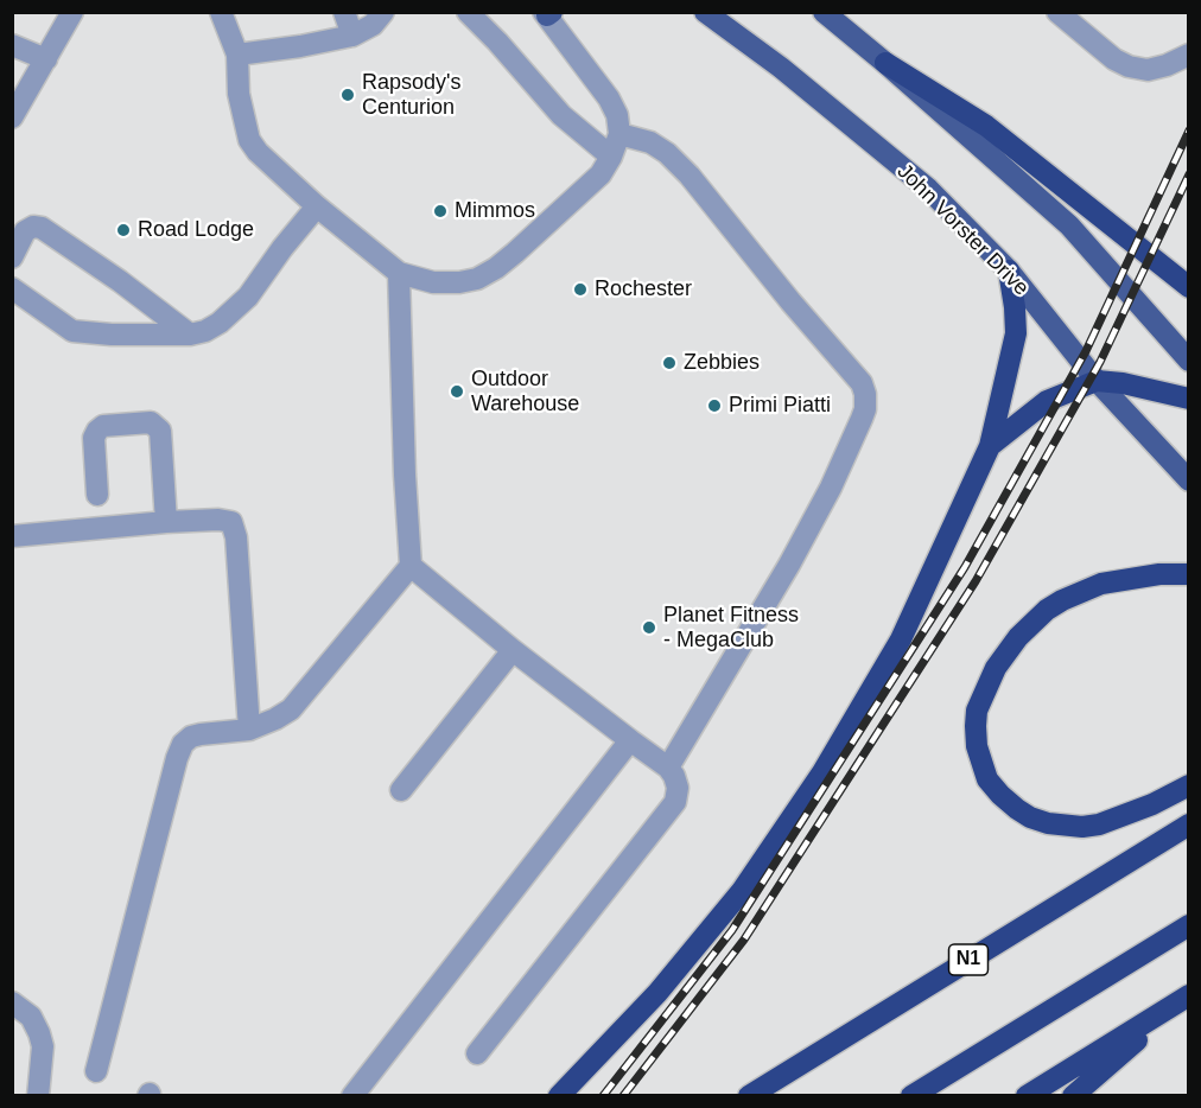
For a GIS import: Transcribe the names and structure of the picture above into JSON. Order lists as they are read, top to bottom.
{
  "streets": {
    "highway": ["N1"],
    "main road": ["John Vorster Drive"]
  },
  "places": [
    "Rapsody's Centurion",
    "Mimmos",
    "Road Lodge",
    "Rochester",
    "Zebbies",
    "Outdoor Warehouse",
    "Primi Piatti",
    "Planet Fitness - MegaClub"
  ]
}
